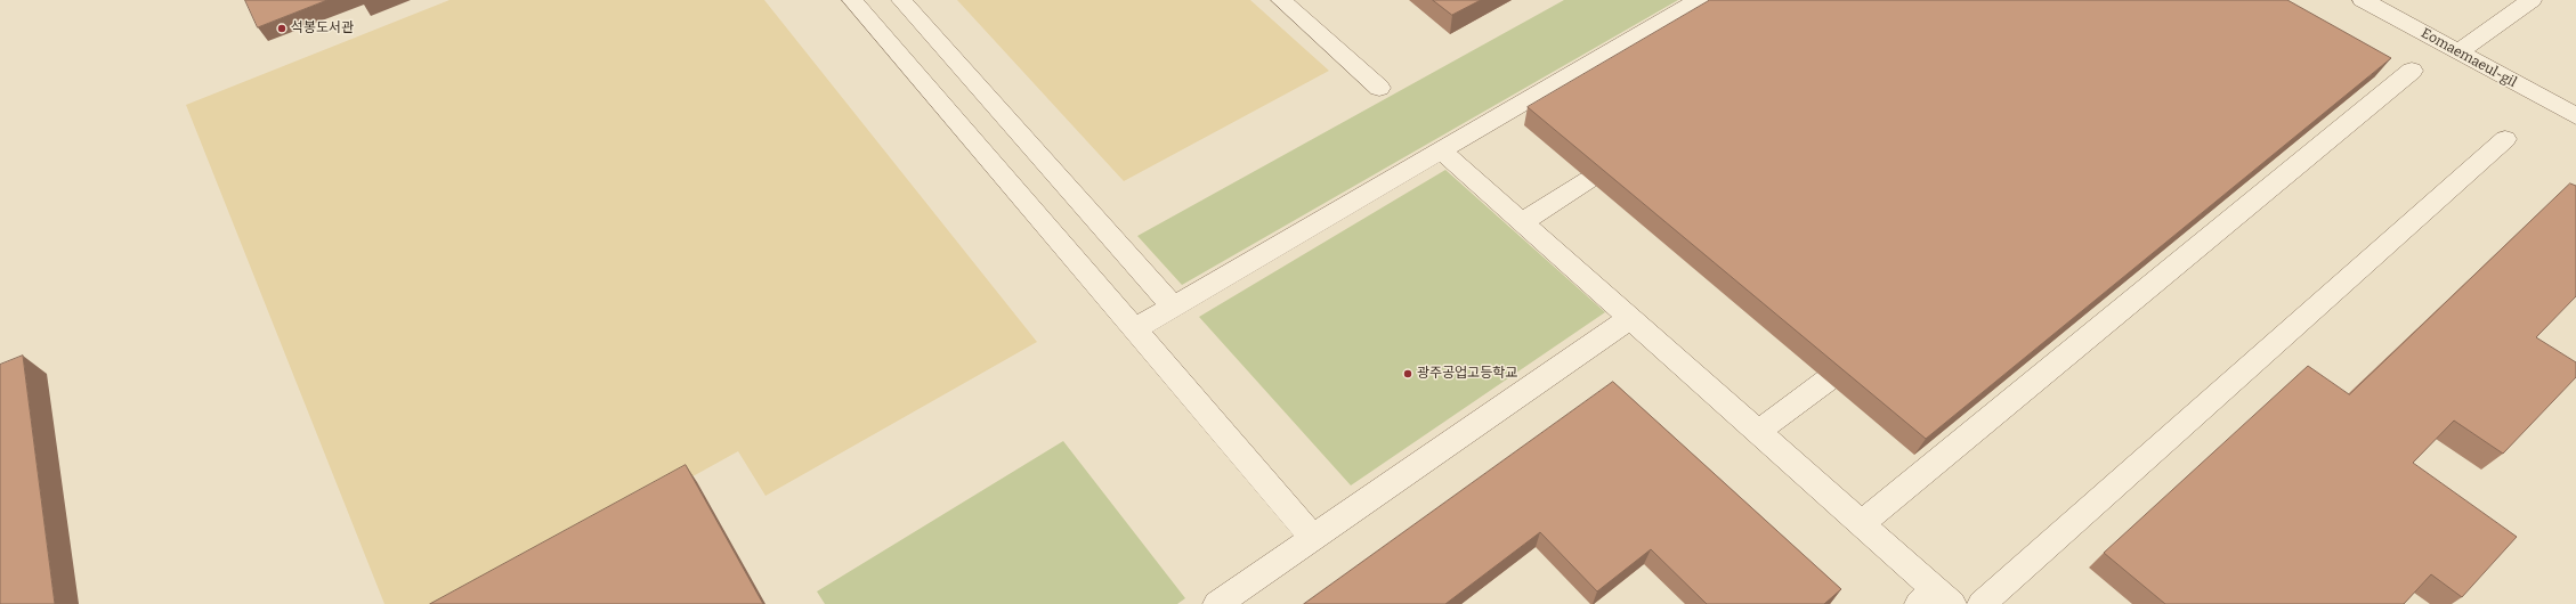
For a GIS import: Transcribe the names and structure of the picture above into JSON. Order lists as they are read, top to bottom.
{
  "streets": {
    "street": ["Eomaemaeul-gil"]
  },
  "places": ["석봉도서관", "광주공업고등학교"]
}
